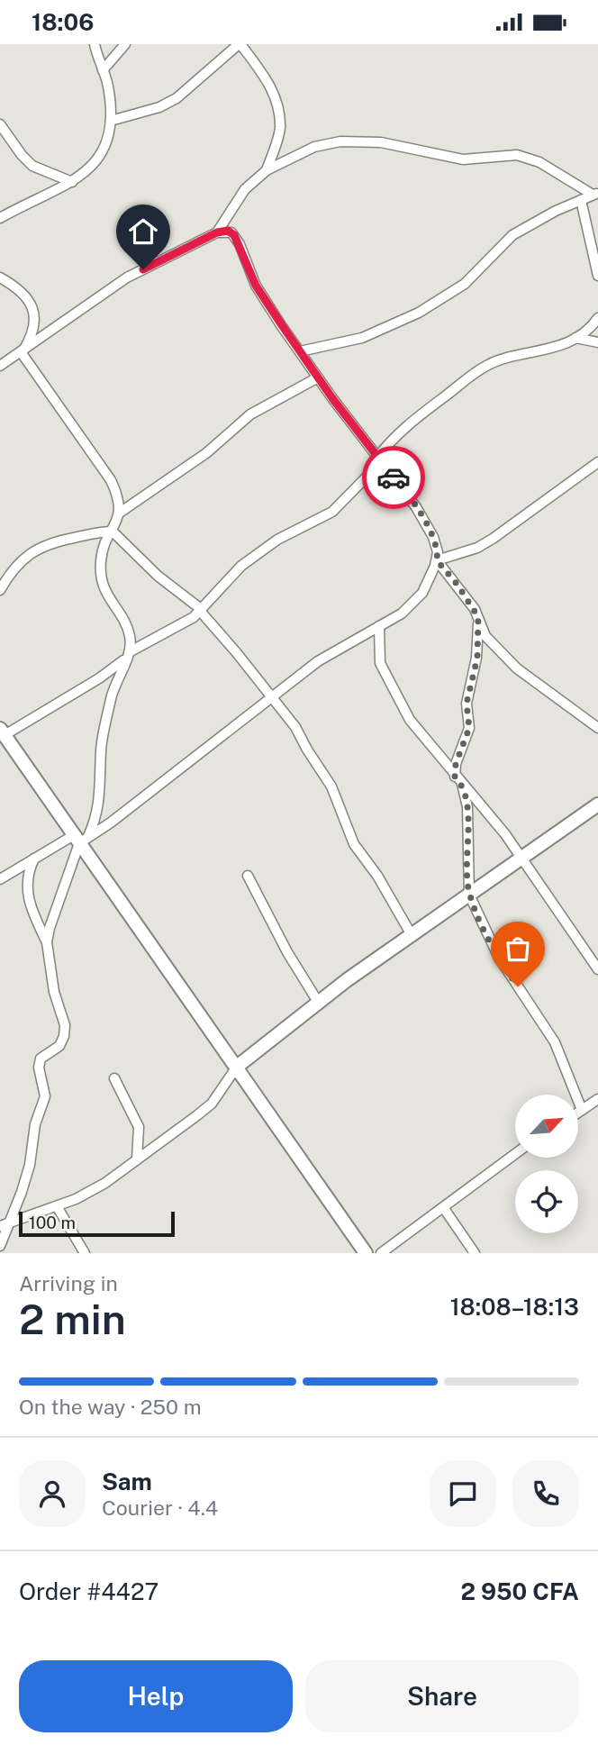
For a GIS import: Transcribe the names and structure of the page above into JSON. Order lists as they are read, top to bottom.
{
  "scale_bar": "100 m",
  "north": "top right",
  "page": {
    "status": "18:06",
    "scale": "100 m",
    "heading": ["2 min", "Arriving in", "18:08–18:13"],
    "panel": [
      "Sam",
      "Courier · 4.4",
      "Order #4427",
      "2 950 CFA"
    ],
    "bar": "On the way · 250 m",
    "buttons": ["Help", "Share"]
  }
}
